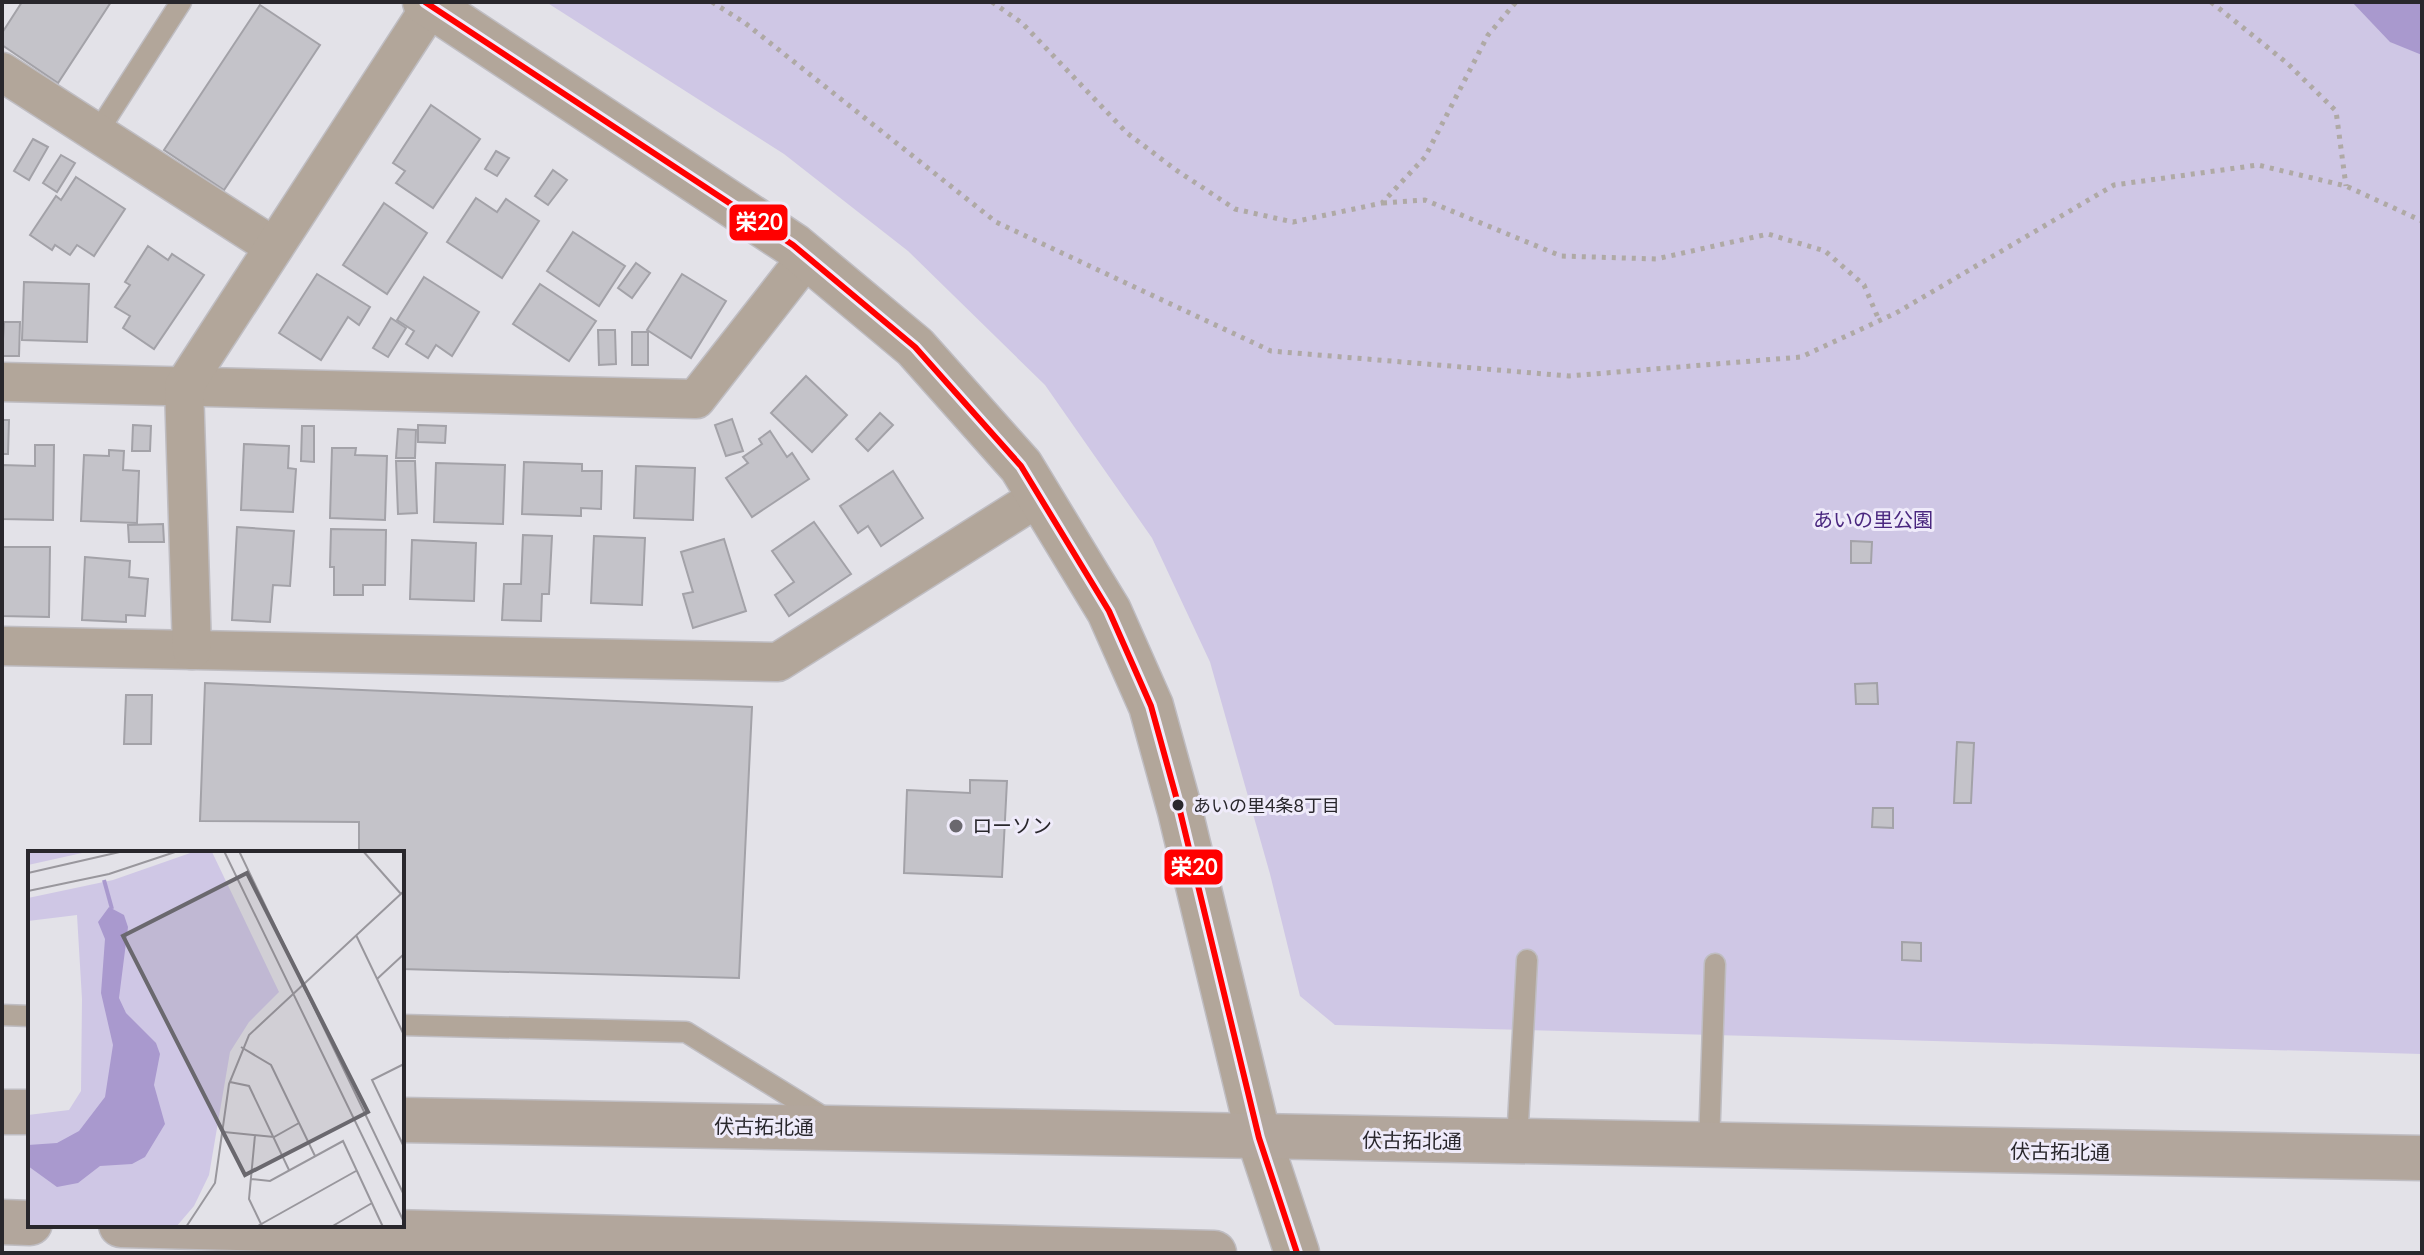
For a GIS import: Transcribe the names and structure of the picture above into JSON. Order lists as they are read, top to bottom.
{
  "streets": {
    "main road": ["伏古拓北通"]
  },
  "parks": ["あいの里公園"],
  "places": ["あいの里4条8丁目", "ローソン"],
  "lines": ["transit line 栄20"]
}
